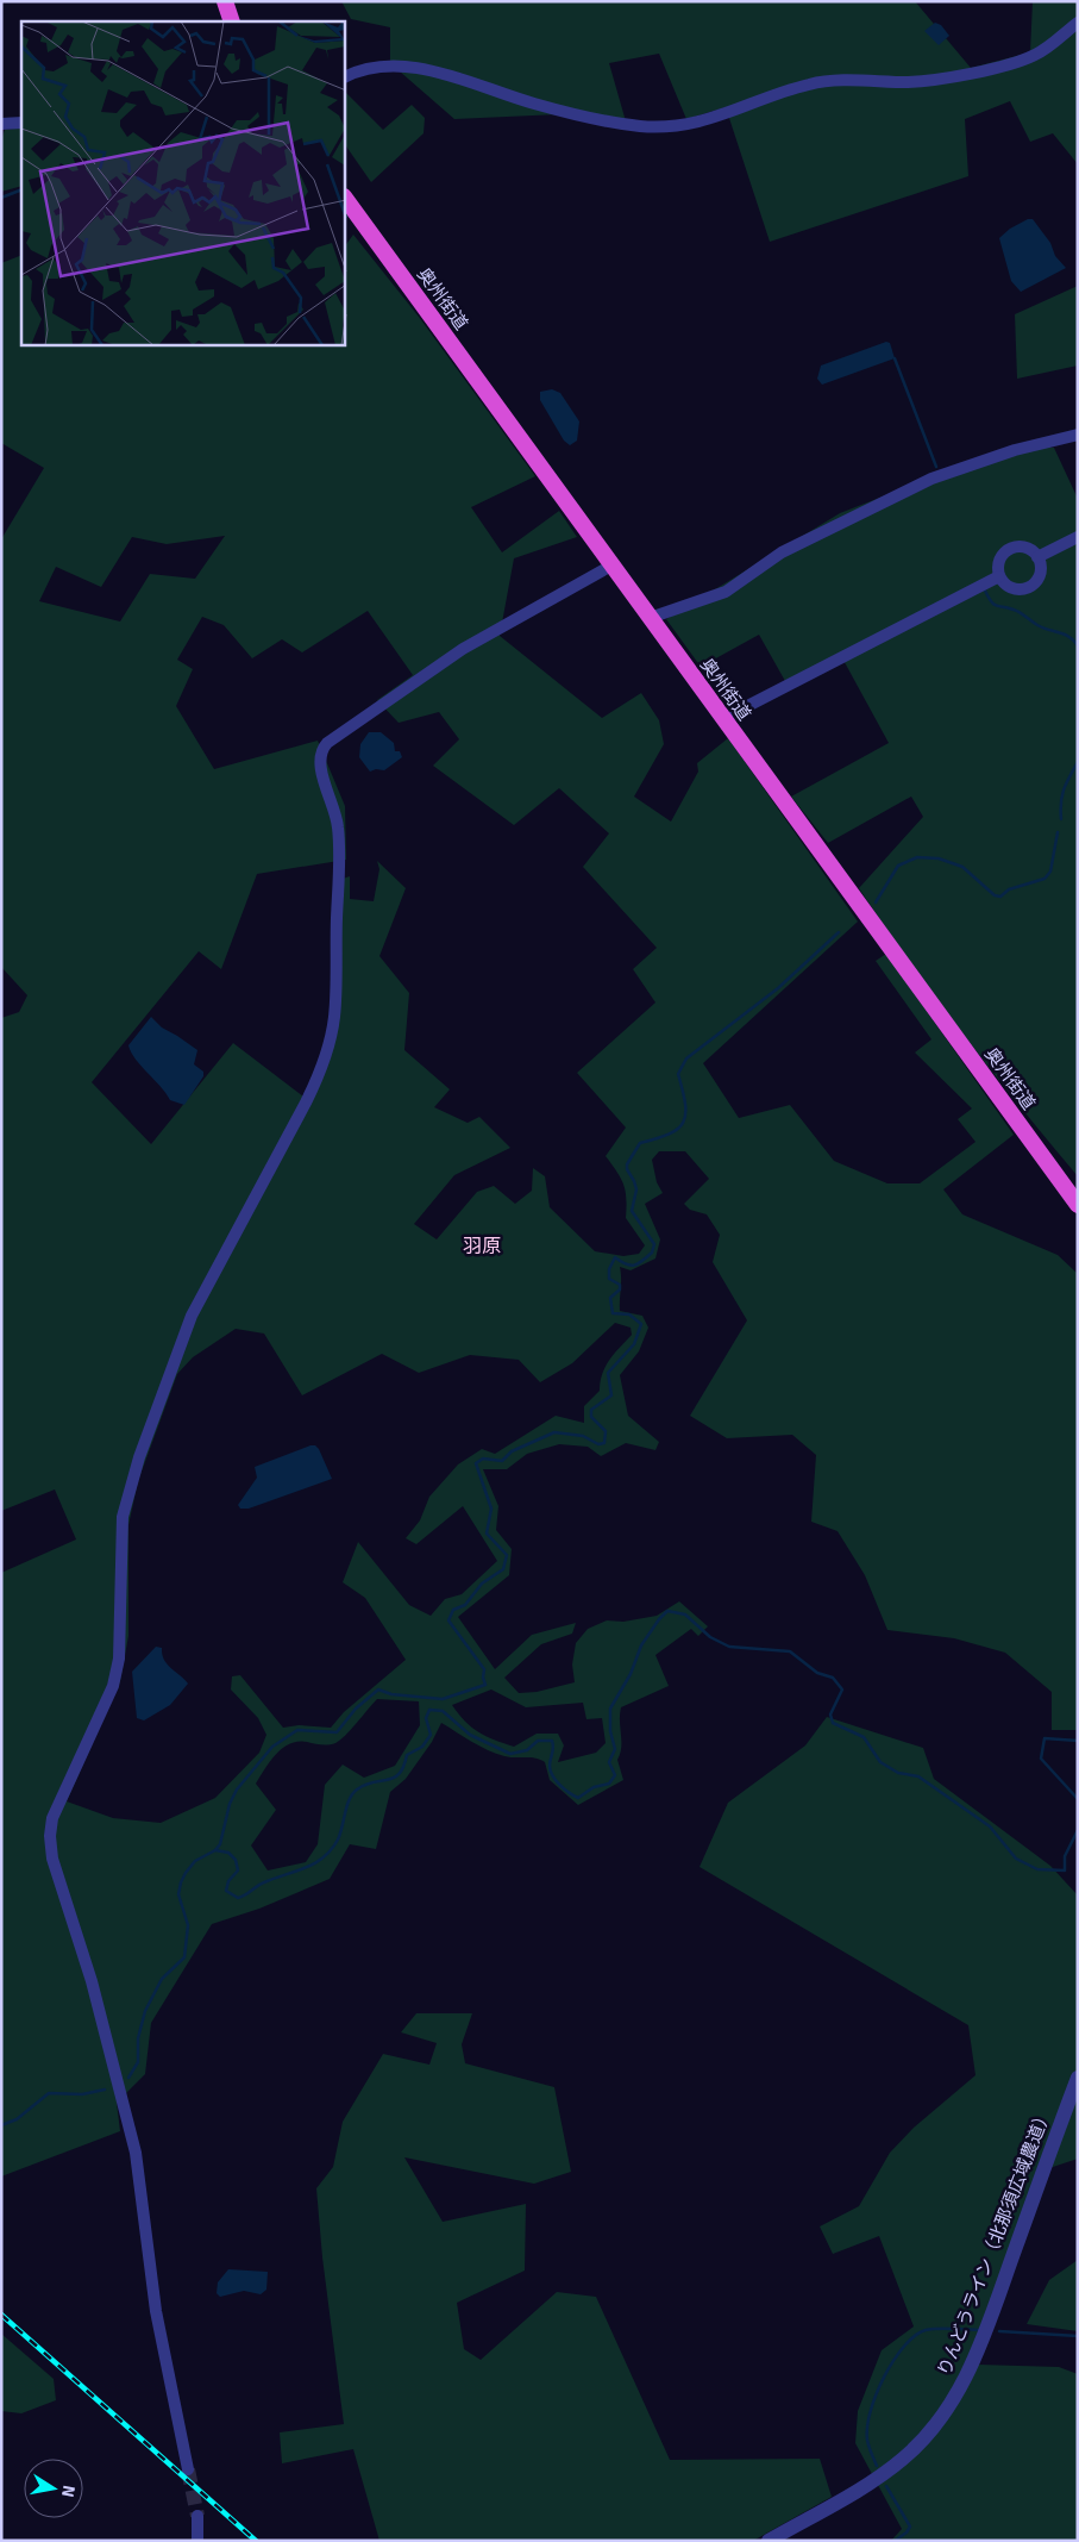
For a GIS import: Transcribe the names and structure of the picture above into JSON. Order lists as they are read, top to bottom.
{
  "streets": {
    "highway": ["奥州街道"],
    "street": ["りんどうライン（北那須広域農道）"]
  },
  "districts": ["羽原"],
  "north": "right"
}
